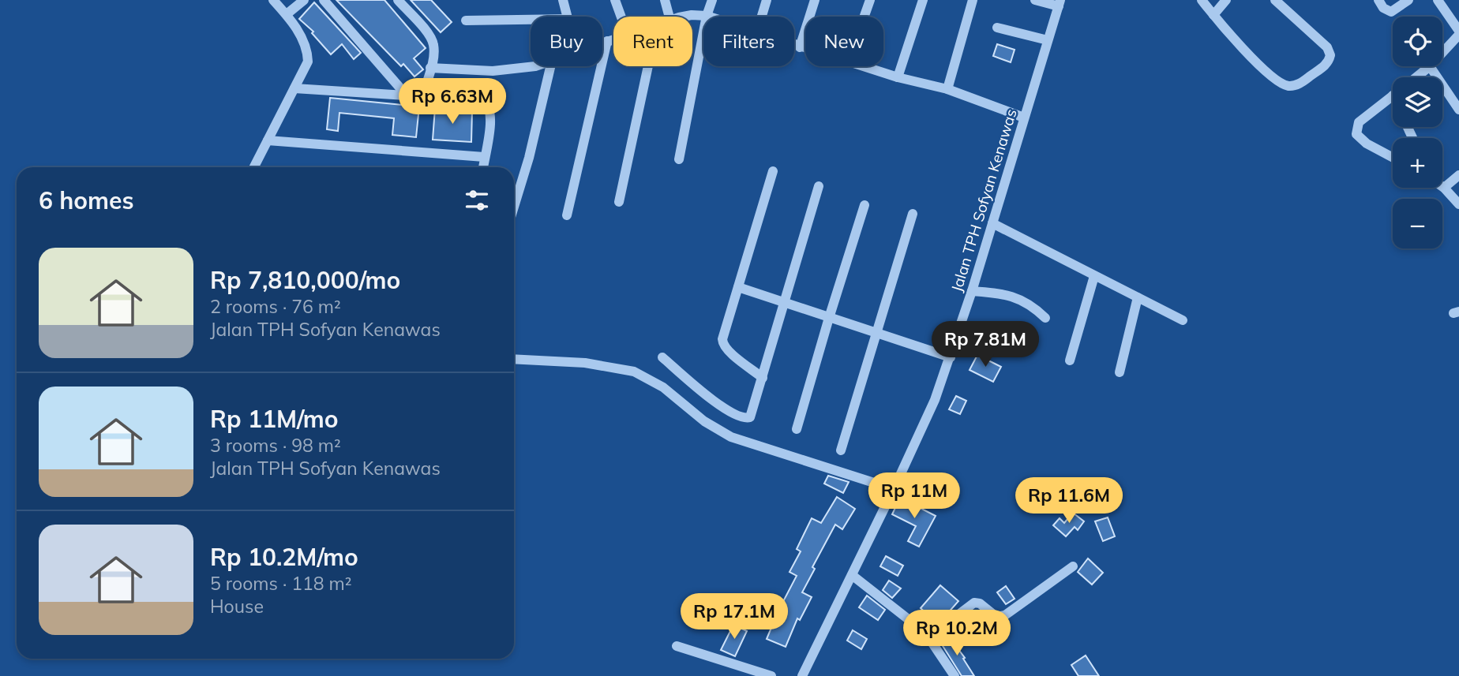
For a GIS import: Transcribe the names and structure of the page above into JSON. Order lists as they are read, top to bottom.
{
  "streets": {
    "street": ["Jalan TPH Sofyan Kenawas"]
  },
  "page": {
    "map_buttons": ["+", "−"],
    "chip": [
      "Buy",
      "Rent",
      "Filters",
      "New"
    ],
    "price": [
      "Rp 6.63M",
      "Rp 7.81M",
      "Rp 11M",
      "Rp 11.6M",
      "Rp 17.1M",
      "Rp 10.2M"
    ],
    "heading": "6 homes",
    "list": [
      {
        "name": "Rp 7,810,000/mo",
        "note": "2 rooms · 76 m² · Jalan TPH Sofyan Kenawas"
      },
      {
        "name": "Rp 11M/mo",
        "note": "3 rooms · 98 m² · Jalan TPH Sofyan Kenawas"
      },
      {
        "name": "Rp 10.2M/mo",
        "note": "5 rooms · 118 m² · House"
      }
    ]
  }
}
